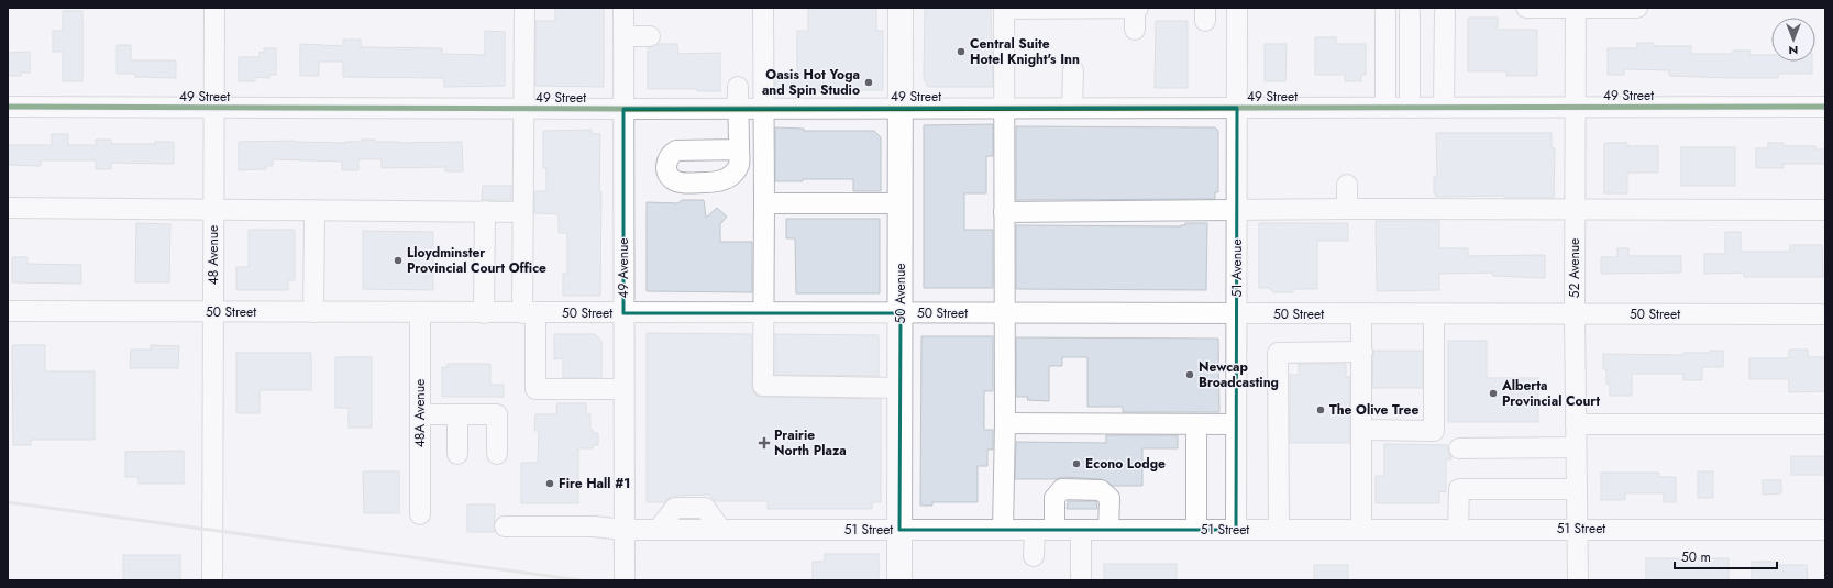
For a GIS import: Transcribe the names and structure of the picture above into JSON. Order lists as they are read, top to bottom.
{
  "streets": {
    "main road": ["50 Avenue"],
    "street": [
      "49 Street",
      "48 Avenue",
      "49 Avenue",
      "51 Avenue",
      "52 Avenue",
      "50 Street",
      "48A Avenue",
      "51 Street"
    ]
  },
  "crossings": [
    ["49 Street", "48 Avenue"],
    ["49 Street", "49 Avenue"],
    ["49 Street", "51 Avenue"],
    ["49 Street", "52 Avenue"],
    ["49 Street", "50 Avenue"],
    ["48 Avenue", "50 Street"],
    ["49 Avenue", "50 Street"],
    ["49 Avenue", "51 Street"],
    ["51 Avenue", "50 Street"],
    ["51 Avenue", "51 Street"],
    ["52 Avenue", "50 Street"],
    ["52 Avenue", "51 Street"],
    ["50 Avenue", "50 Street"],
    ["50 Avenue", "51 Street"],
    ["50 Street", "48A Avenue"]
  ],
  "places": {
    "other": [
      "Central Suite Hotel Knight's Inn",
      "Oasis Hot Yoga and Spin Studio",
      "Lloydminster Provincial Court Office",
      "Newcap Broadcasting",
      "Alberta Provincial Court",
      "The Olive Tree",
      "Econo Lodge",
      "Fire Hall #1"
    ],
    "health": ["Prairie North Plaza"]
  },
  "scale_bar": "50 m",
  "north": "bottom"
}
